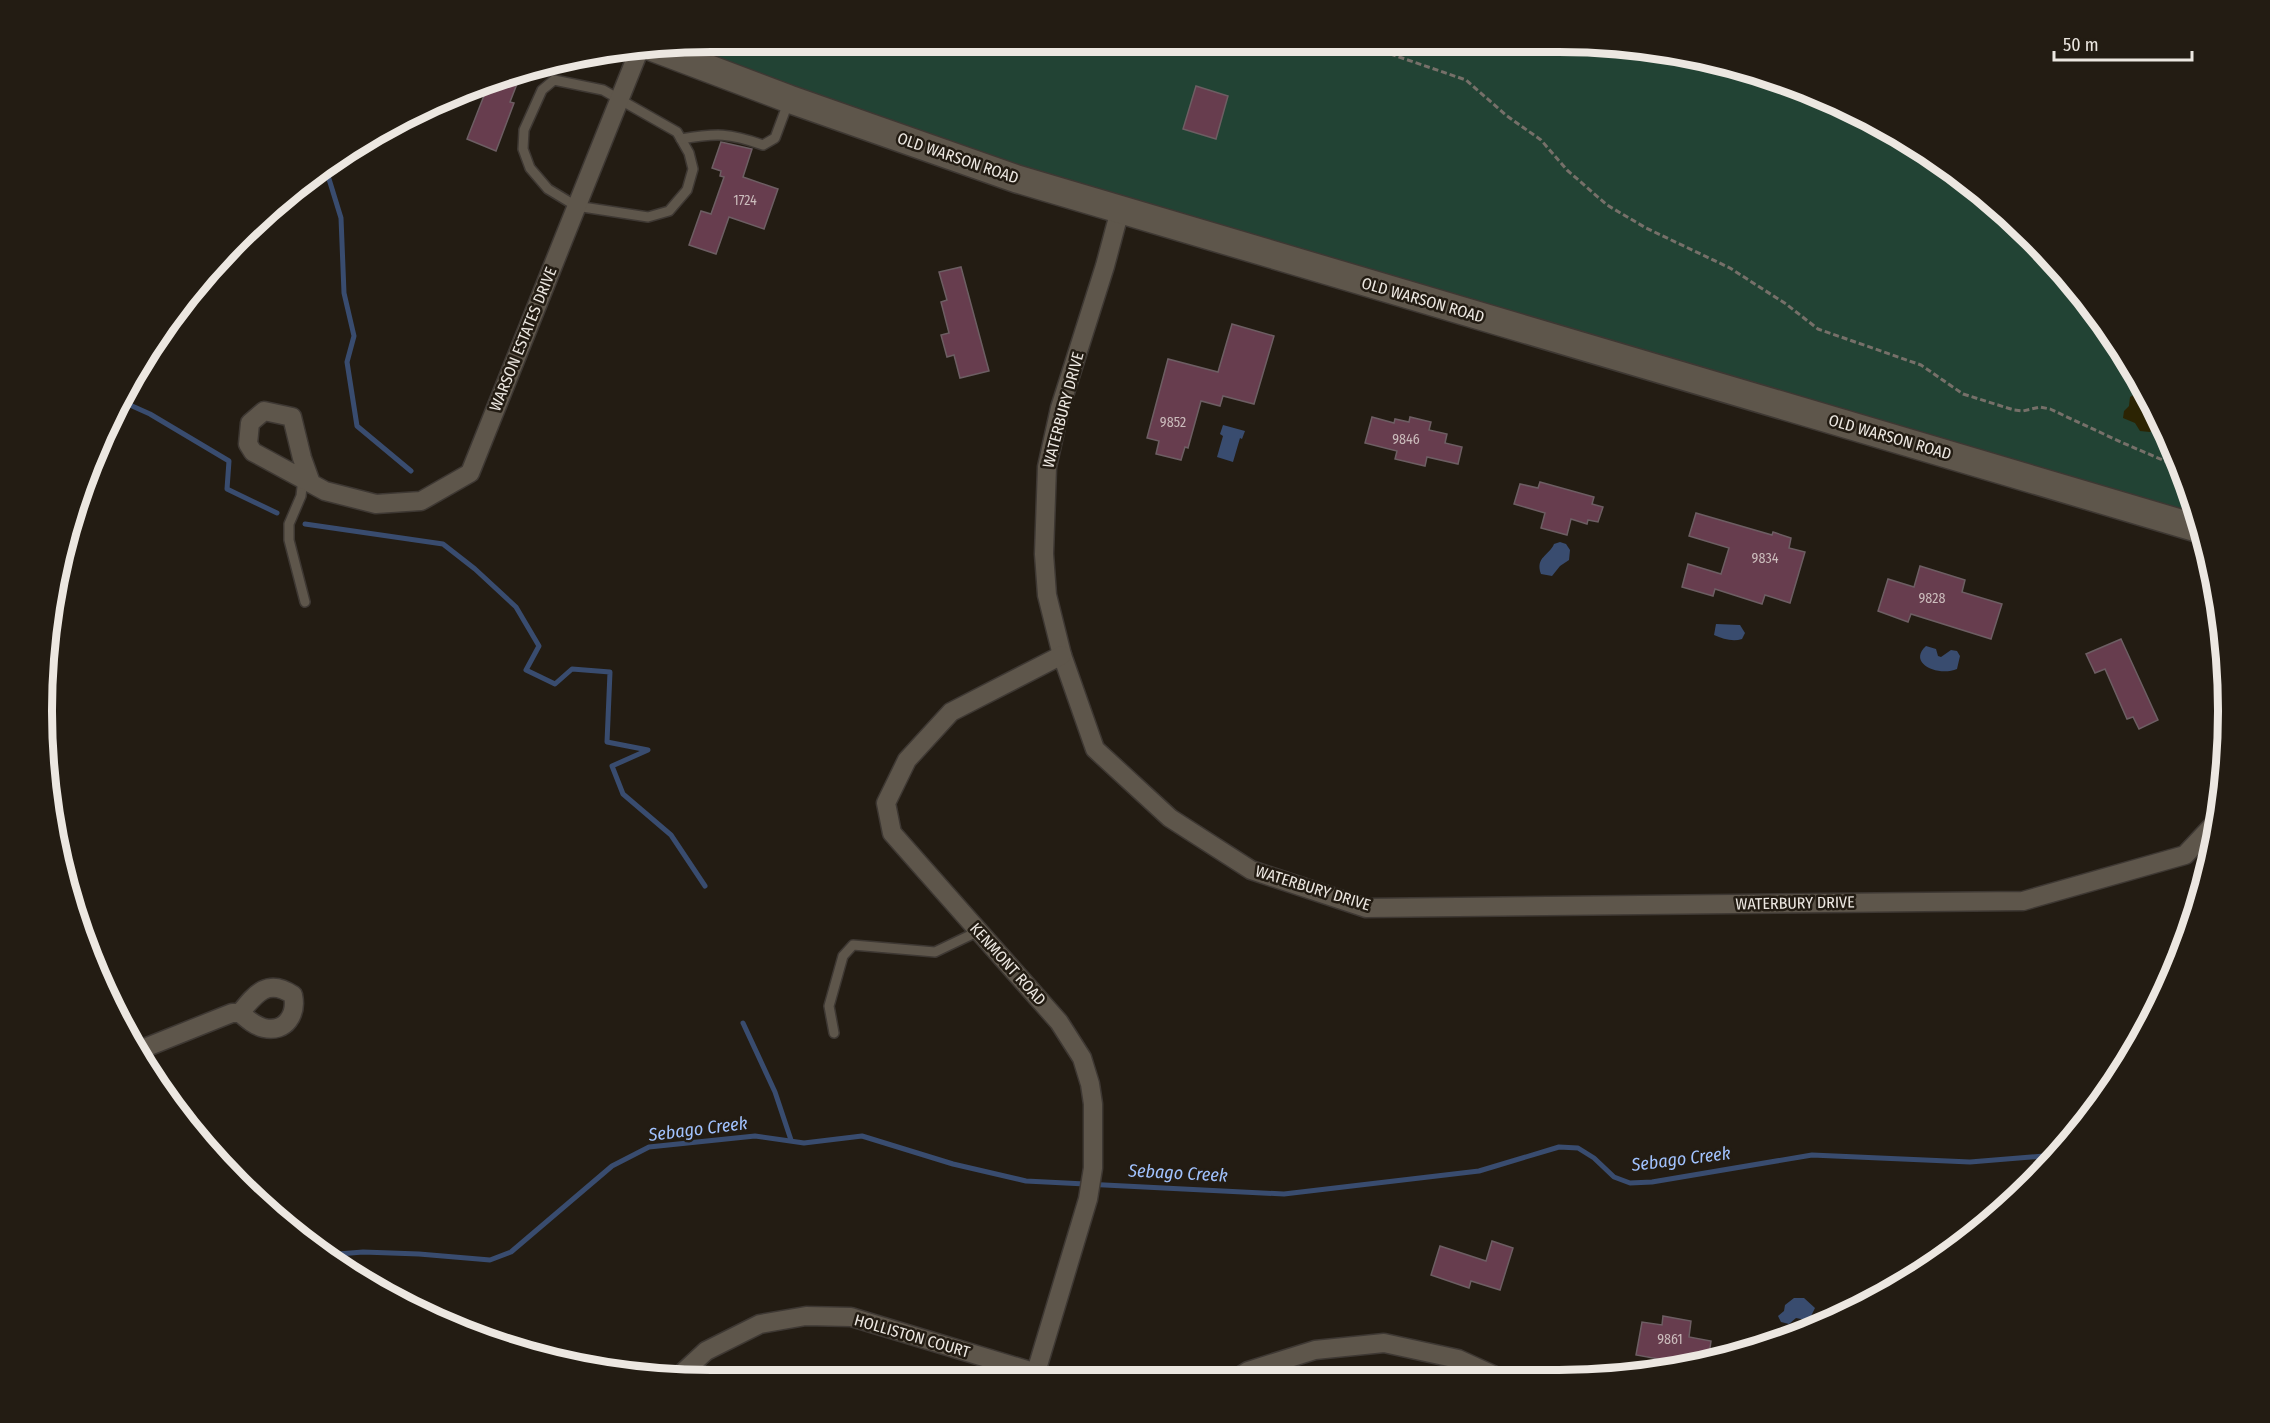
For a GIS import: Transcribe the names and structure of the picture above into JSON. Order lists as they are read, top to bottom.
{
  "streets": {
    "street": [
      "OLD WARSON ROAD",
      "WARSON ESTATES DRIVE",
      "WATERBURY DRIVE",
      "KENMONT ROAD",
      "HOLLISTON COURT"
    ]
  },
  "crossings": [
    ["OLD WARSON ROAD", "WATERBURY DRIVE"],
    ["WATERBURY DRIVE", "KENMONT ROAD"]
  ],
  "water": ["Sebago Creek"],
  "house_numbers": [
    "1724",
    "9852",
    "9846",
    "9834",
    "9828",
    "9861"
  ],
  "scale_bar": "50 m"
}
